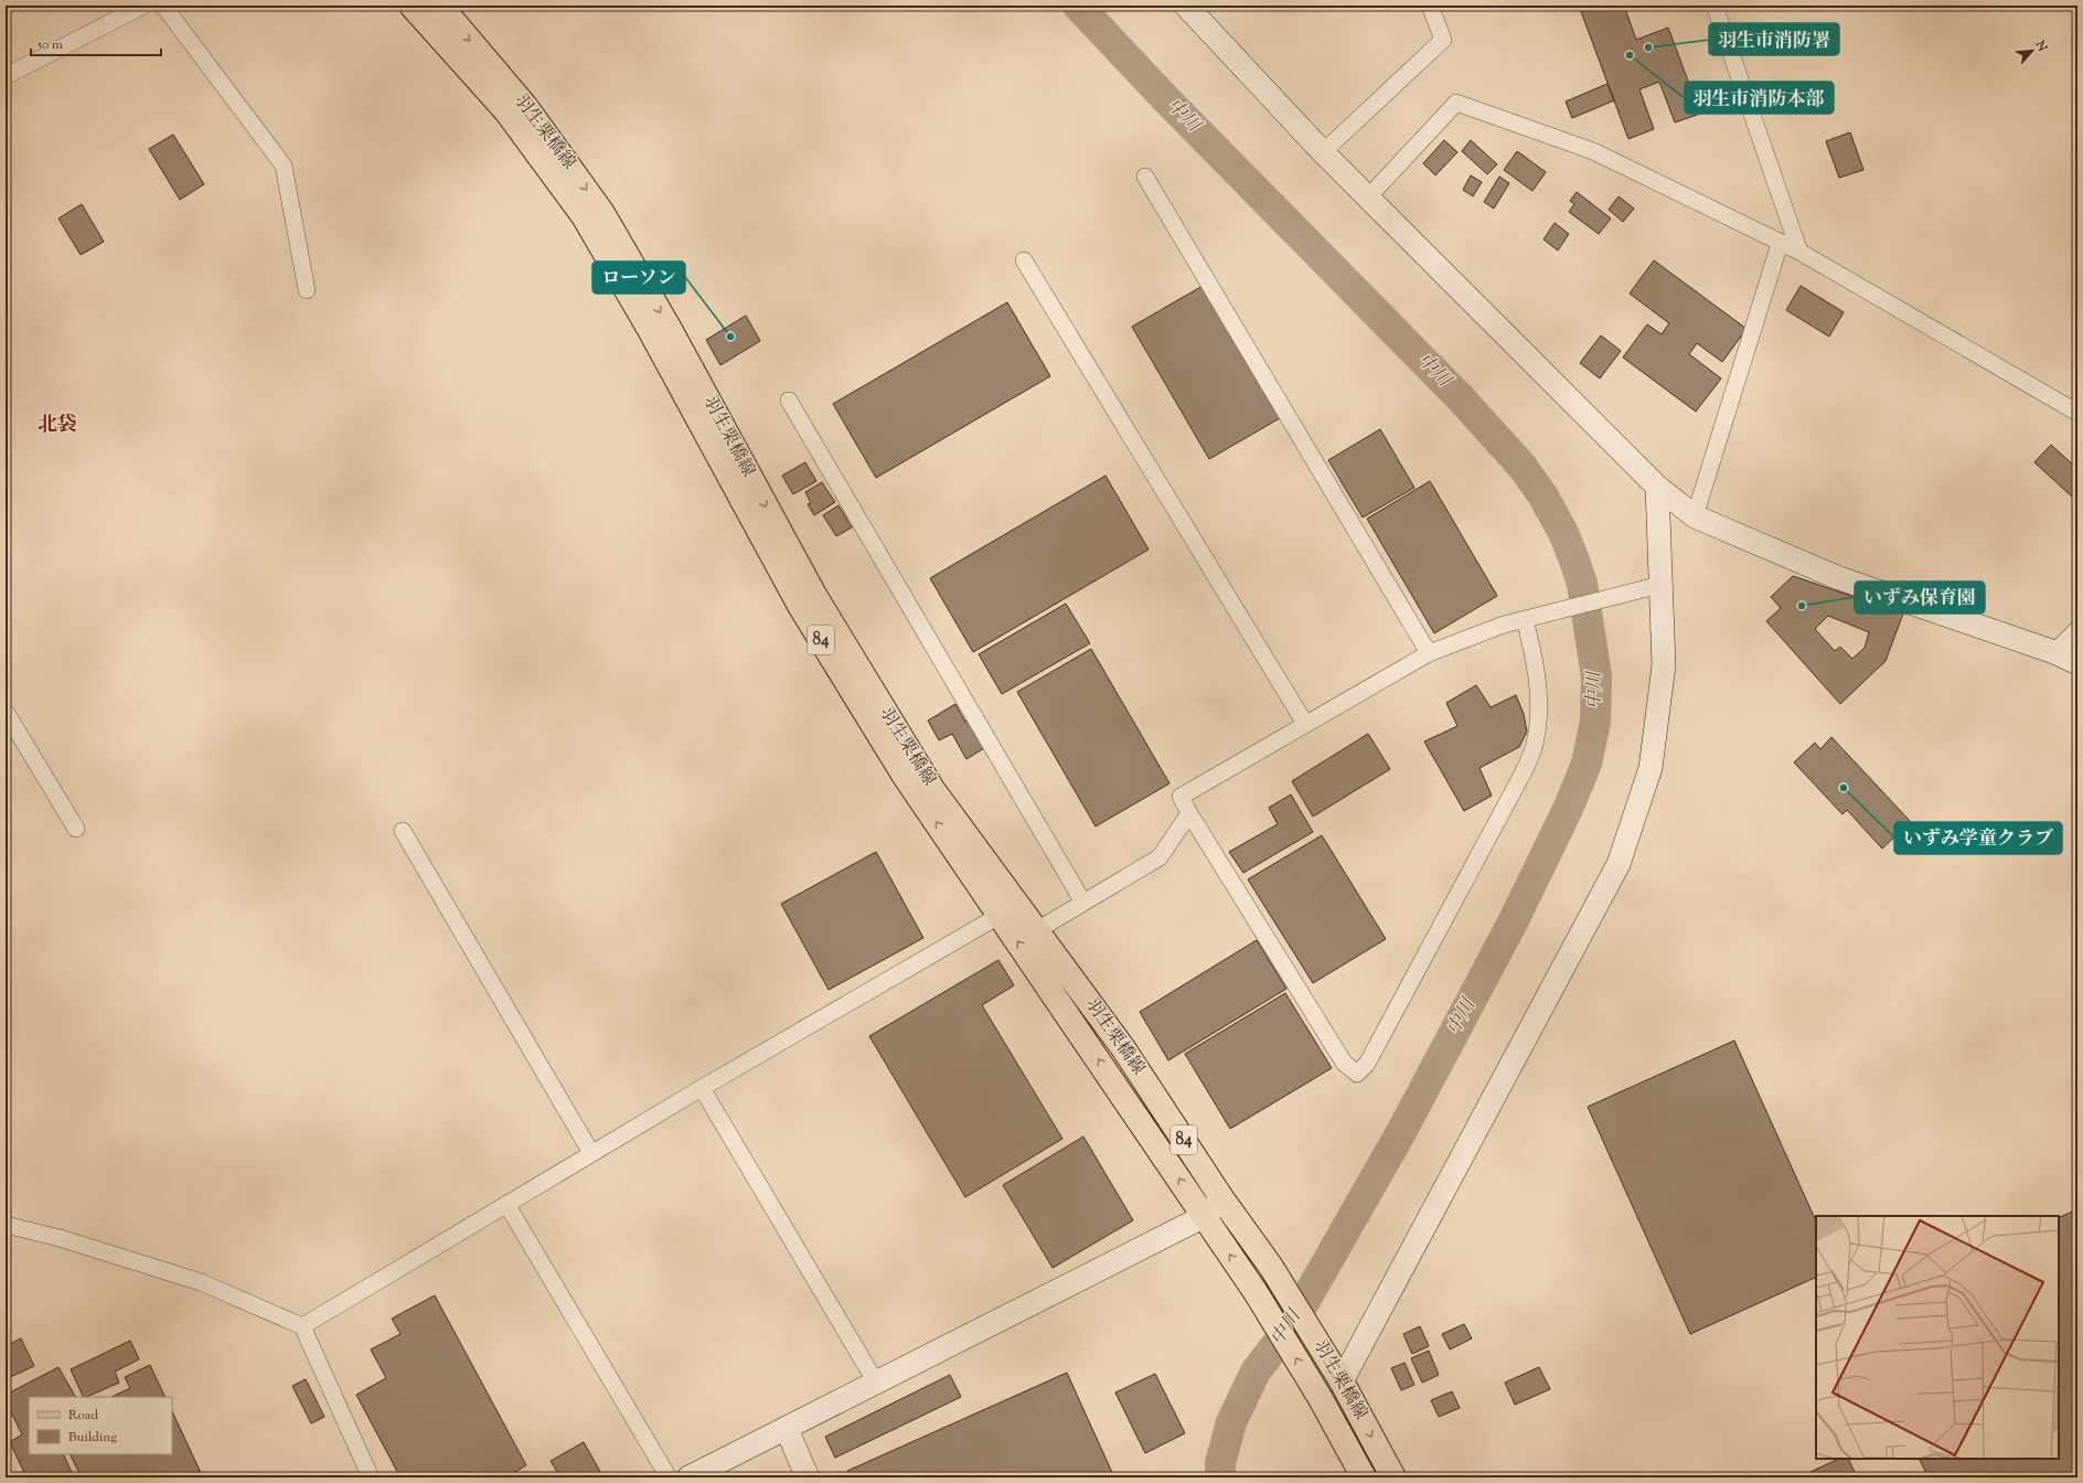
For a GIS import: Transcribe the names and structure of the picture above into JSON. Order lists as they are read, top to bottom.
{
  "streets": {
    "main road": ["羽生栗橋線", "84"]
  },
  "districts": ["北袋"],
  "water": ["中川"],
  "places": [
    "羽生市消防署",
    "羽生市消防本部",
    "ローソン",
    "いずみ保育園",
    "いずみ学童クラブ"
  ],
  "legend": ["Road", "Building"],
  "scale_bar": "50 m",
  "north": "top right"
}
